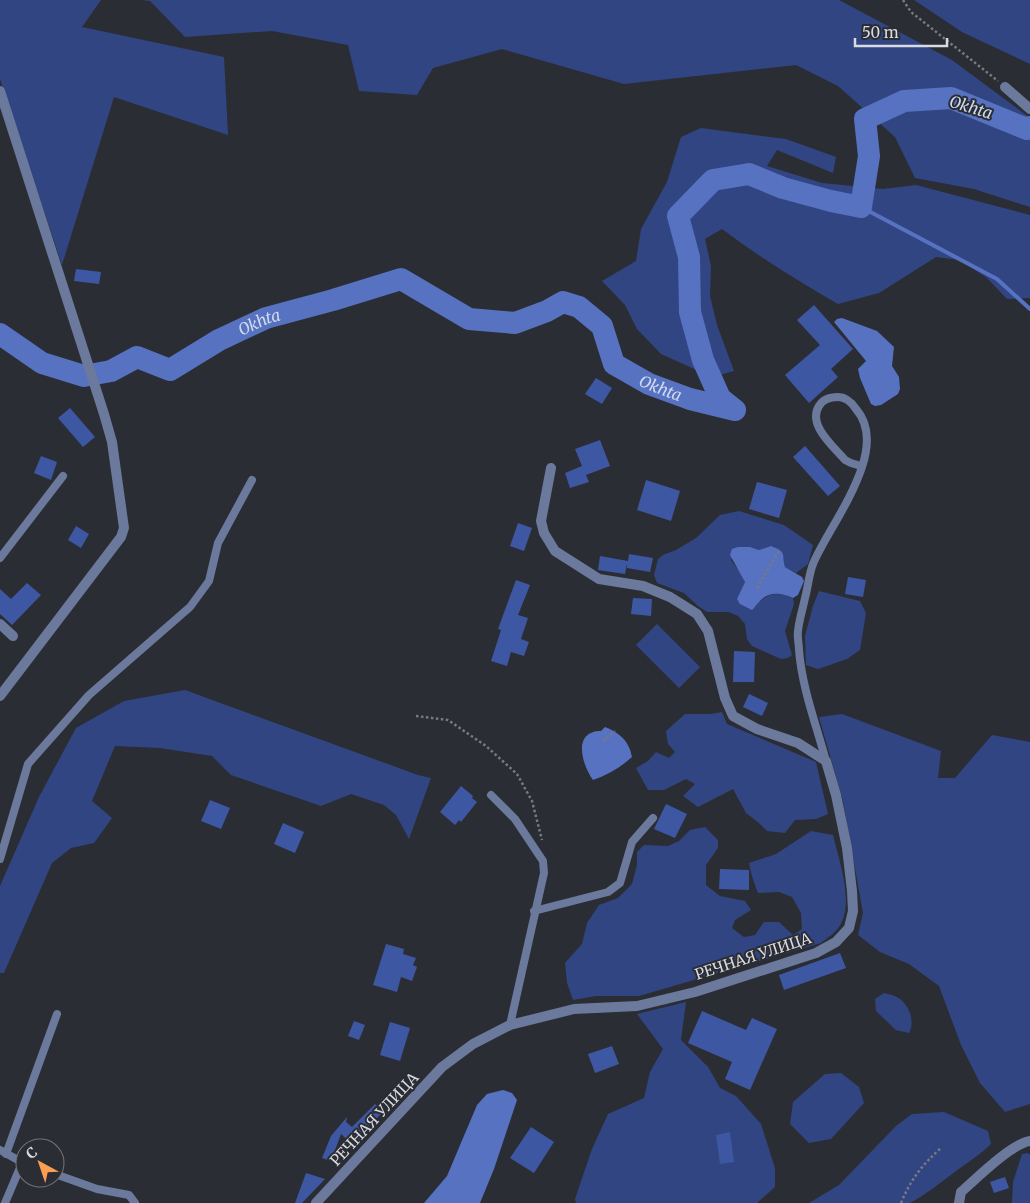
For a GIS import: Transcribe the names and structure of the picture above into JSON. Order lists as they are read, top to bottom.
{
  "streets": {
    "street": ["РЕЧНАЯ УЛИЦА"]
  },
  "water": ["Okhta"],
  "scale_bar": "50 m",
  "north": "top left"
}
